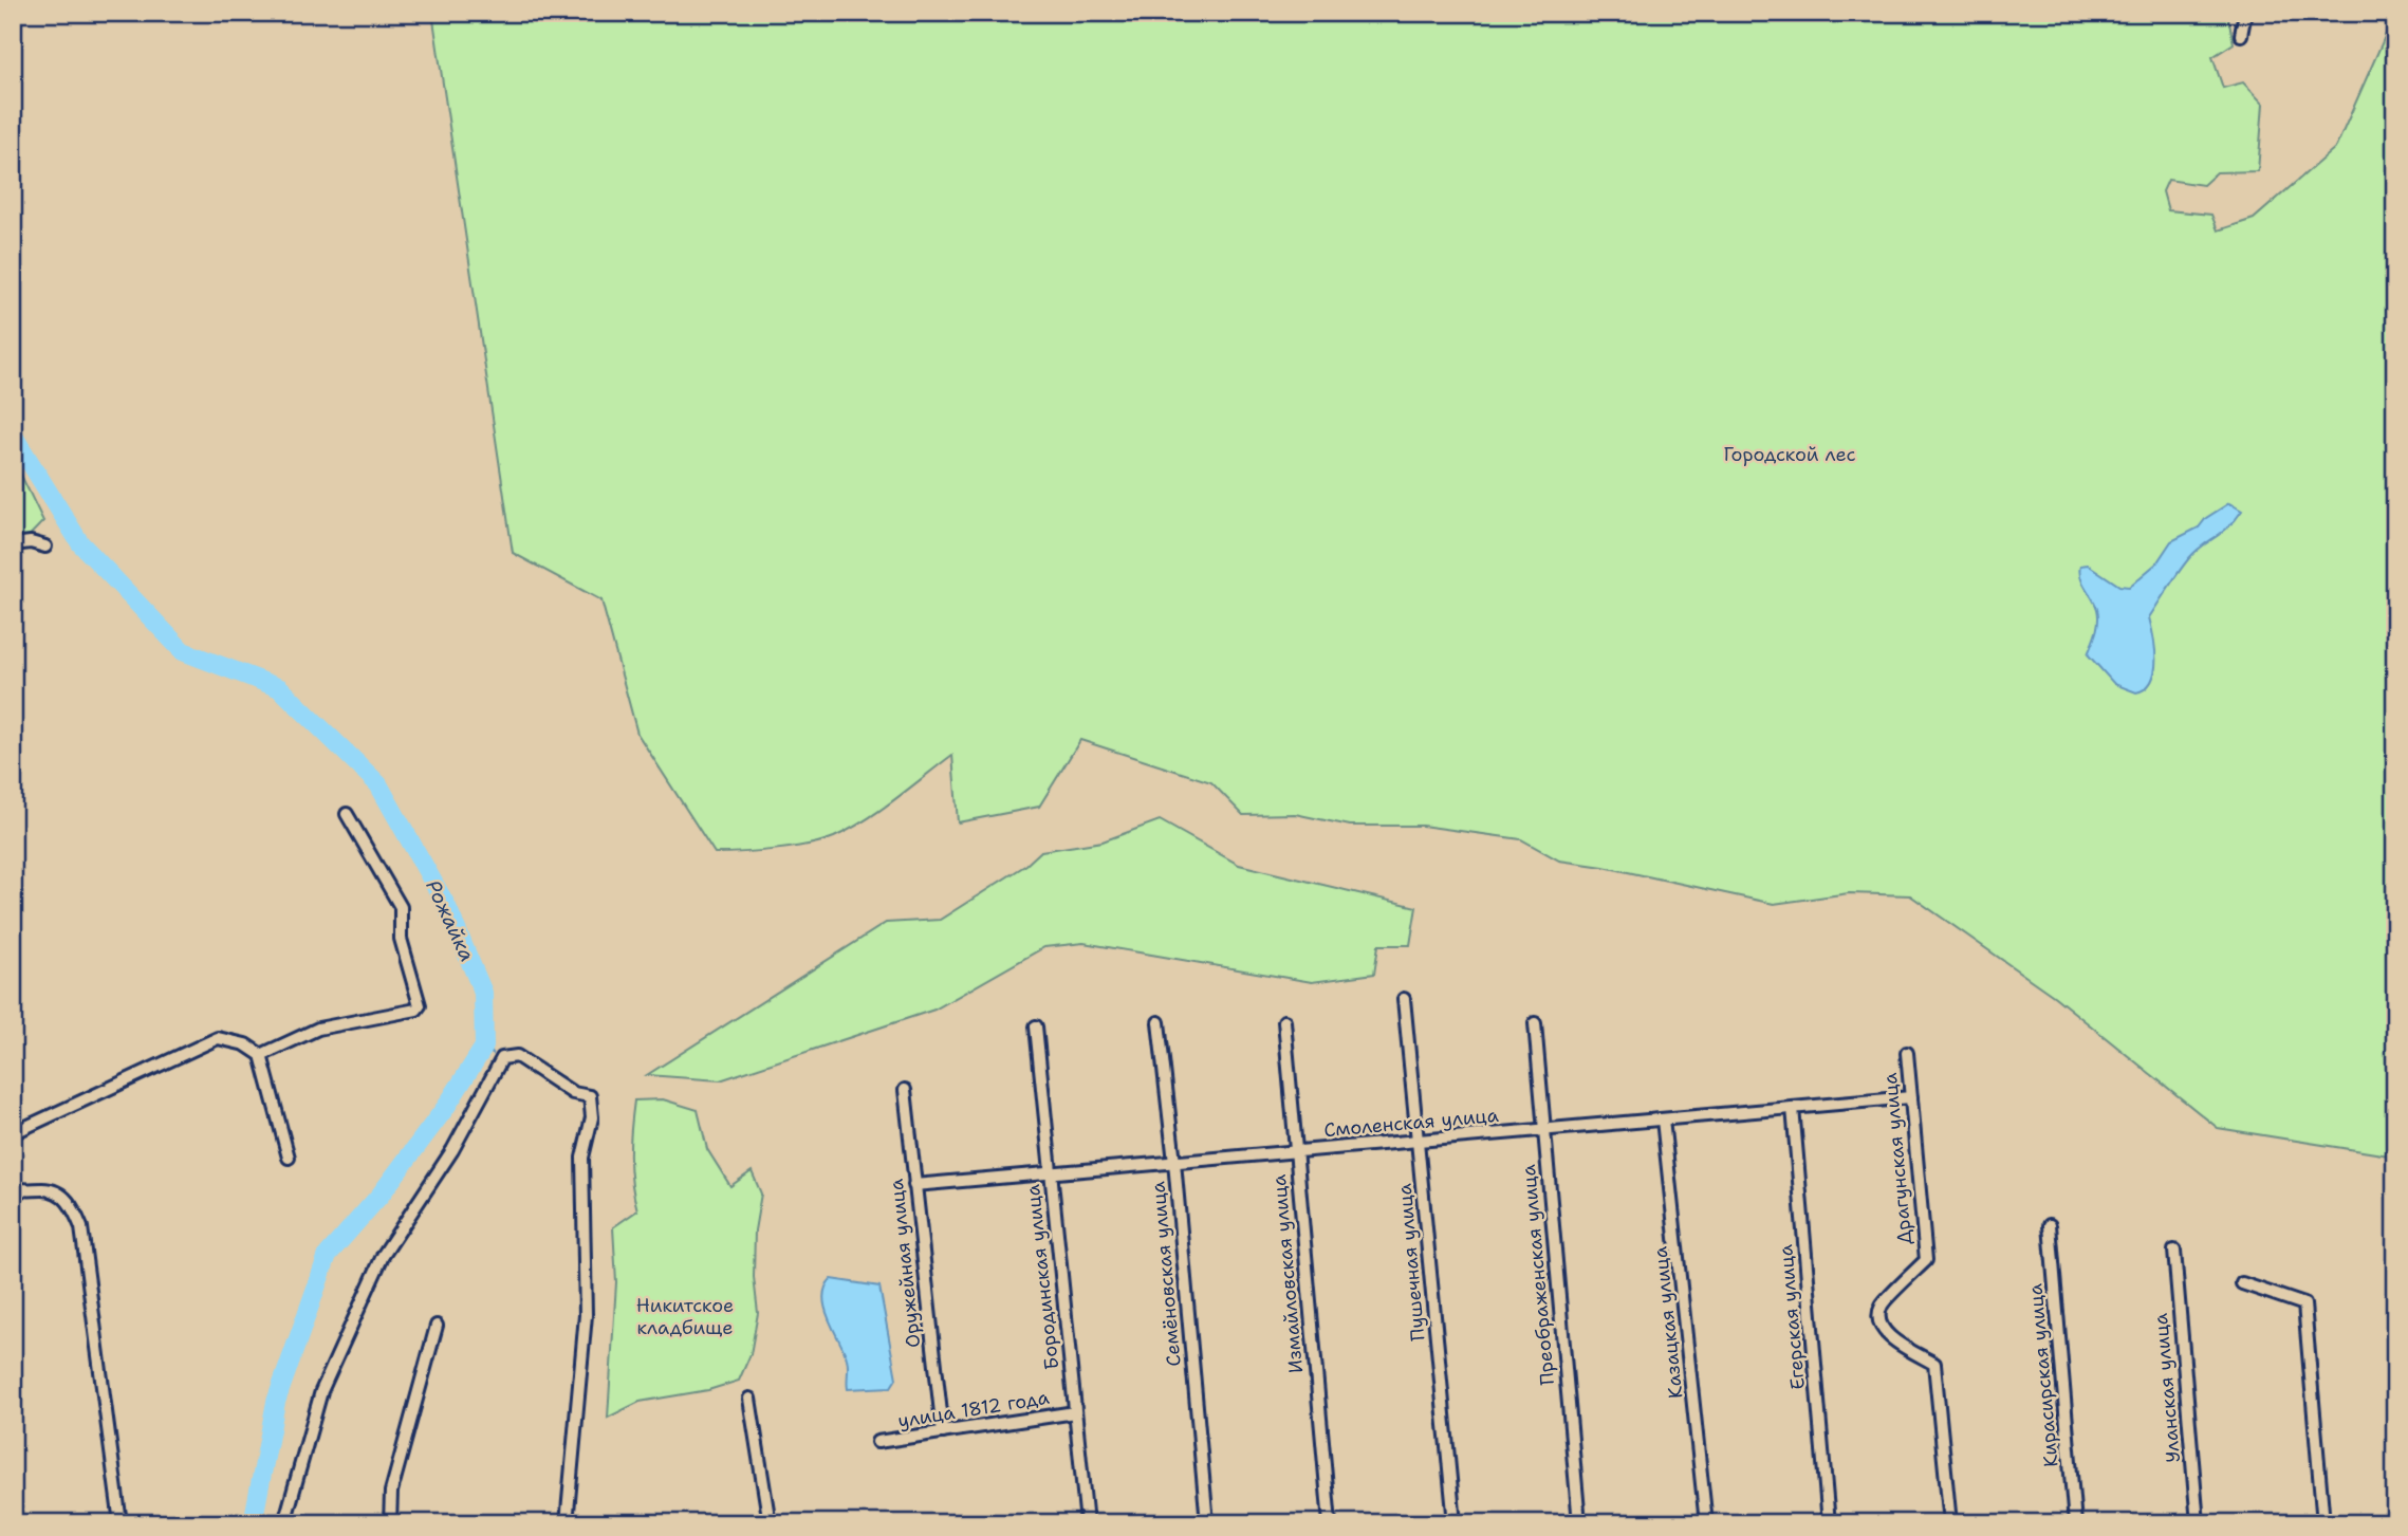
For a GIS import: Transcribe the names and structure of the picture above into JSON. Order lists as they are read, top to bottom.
{
  "streets": {
    "street": [
      "Смоленская улица",
      "Драгунская улица",
      "Пушечная улица",
      "Оружейная улица",
      "Семёновская улица",
      "Измайловская улица",
      "Преображенская улица",
      "Бородинская улица",
      "Егерская улица",
      "Казацкая улица",
      "Кирасирская улица",
      "Уланская улица",
      "улица 1812 года"
    ]
  },
  "crossings": [
    ["Смоленская улица", "Драгунская улица"],
    ["Смоленская улица", "Пушечная улица"],
    ["Смоленская улица", "Оружейная улица"],
    ["Смоленская улица", "Семёновская улица"],
    ["Смоленская улица", "Измайловская улица"],
    ["Смоленская улица", "Преображенская улица"],
    ["Смоленская улица", "Бородинская улица"],
    ["Смоленская улица", "Егерская улица"],
    ["Смоленская улица", "Казацкая улица"],
    ["Оружейная улица", "улица 1812 года"],
    ["Бородинская улица", "улица 1812 года"]
  ],
  "water": ["Рожайка"],
  "parks": ["Городской лес", "Никитское кладбище"]
}
